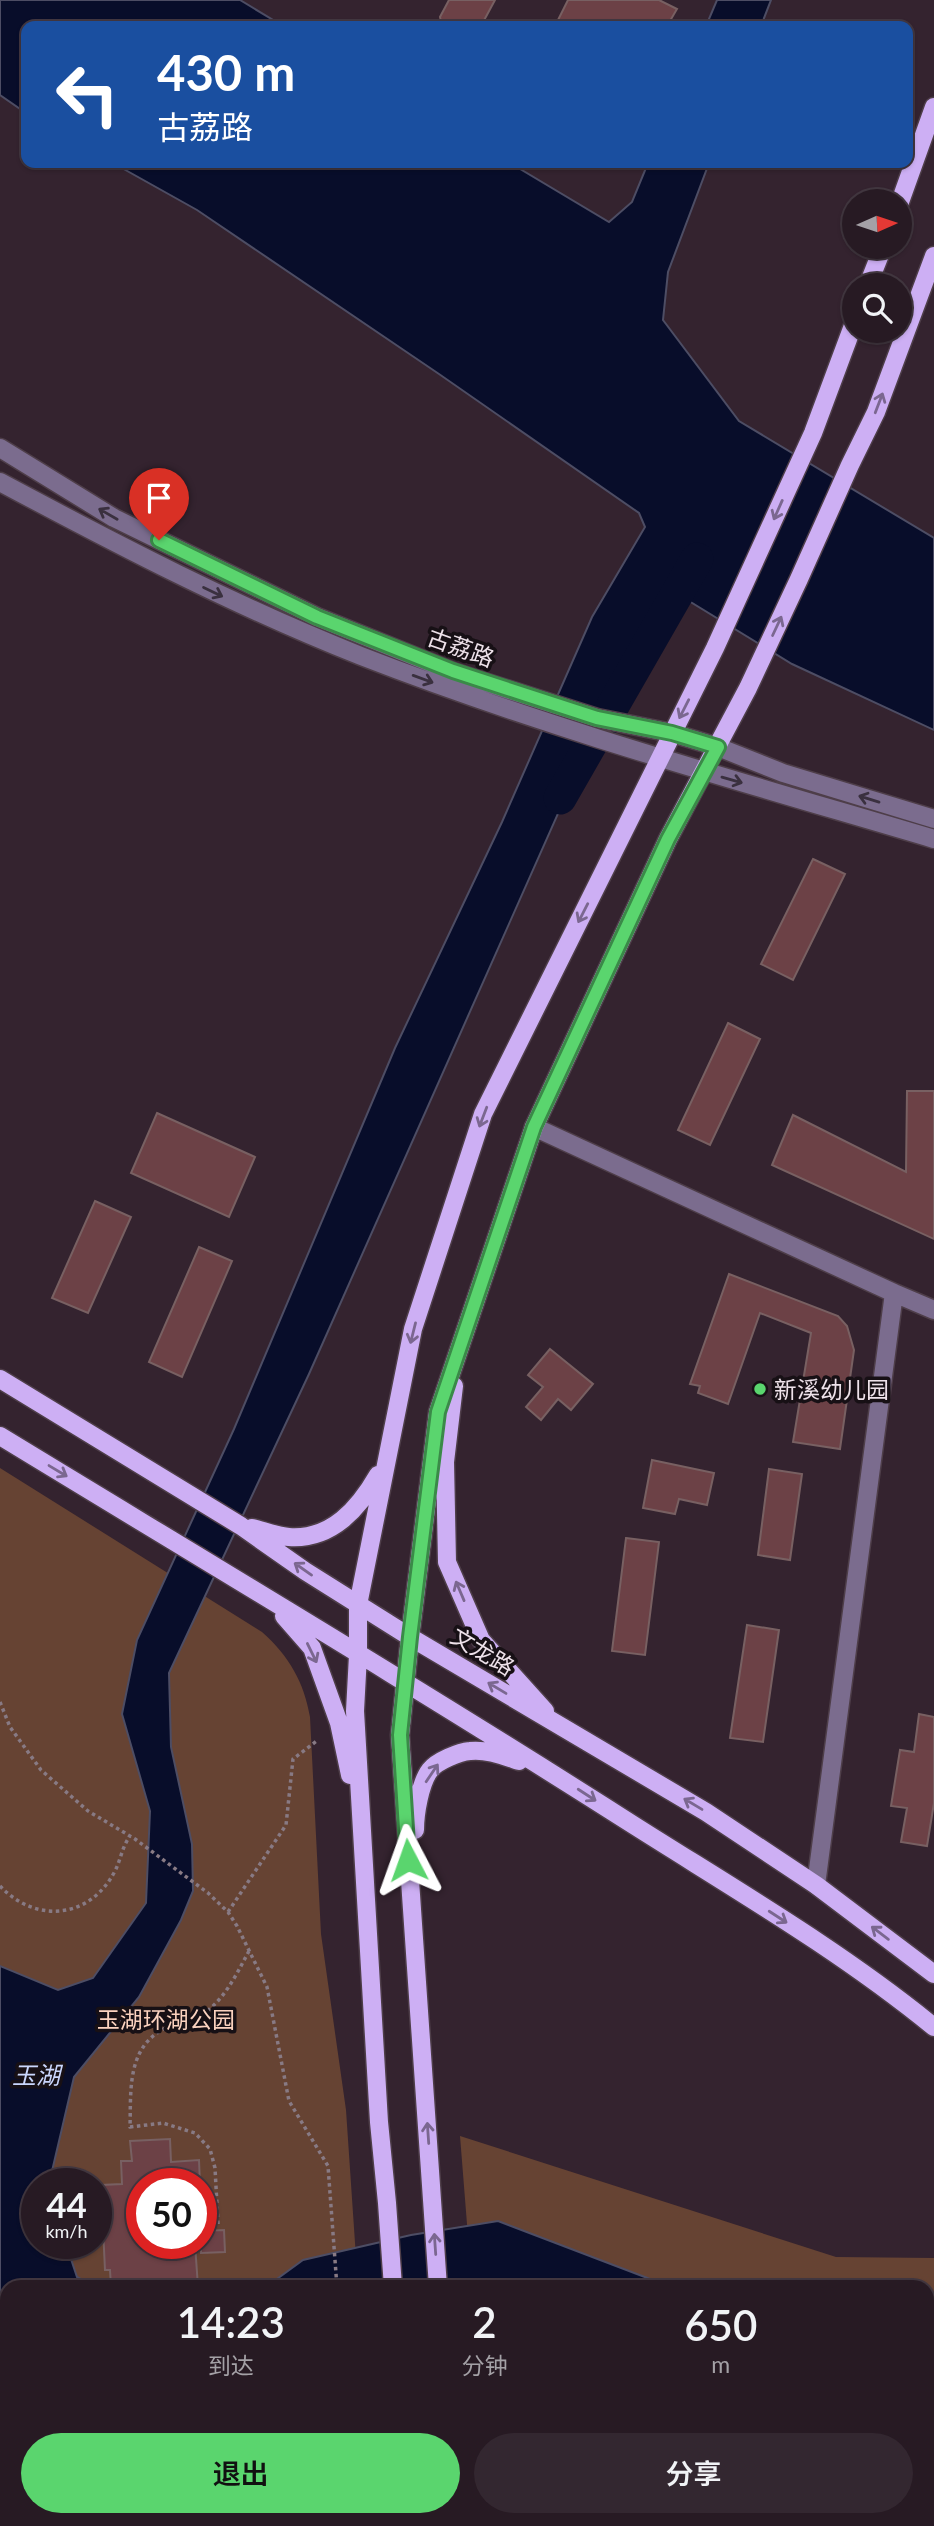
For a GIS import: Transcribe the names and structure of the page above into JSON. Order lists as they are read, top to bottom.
{
  "streets": {
    "main road": ["文龙路"],
    "street": ["古荔路"]
  },
  "water": ["玉湖"],
  "parks": ["玉湖环湖公园"],
  "places": ["新溪幼儿园"],
  "north": "right",
  "page": {
    "turn": ["430 m", "古荔路"],
    "speed": "44 km/h",
    "limit": "50",
    "eta": [
      "14:23",
      "到达",
      "2",
      "分钟",
      "650",
      "m"
    ],
    "buttons": ["退出", "分享"]
  }
}
